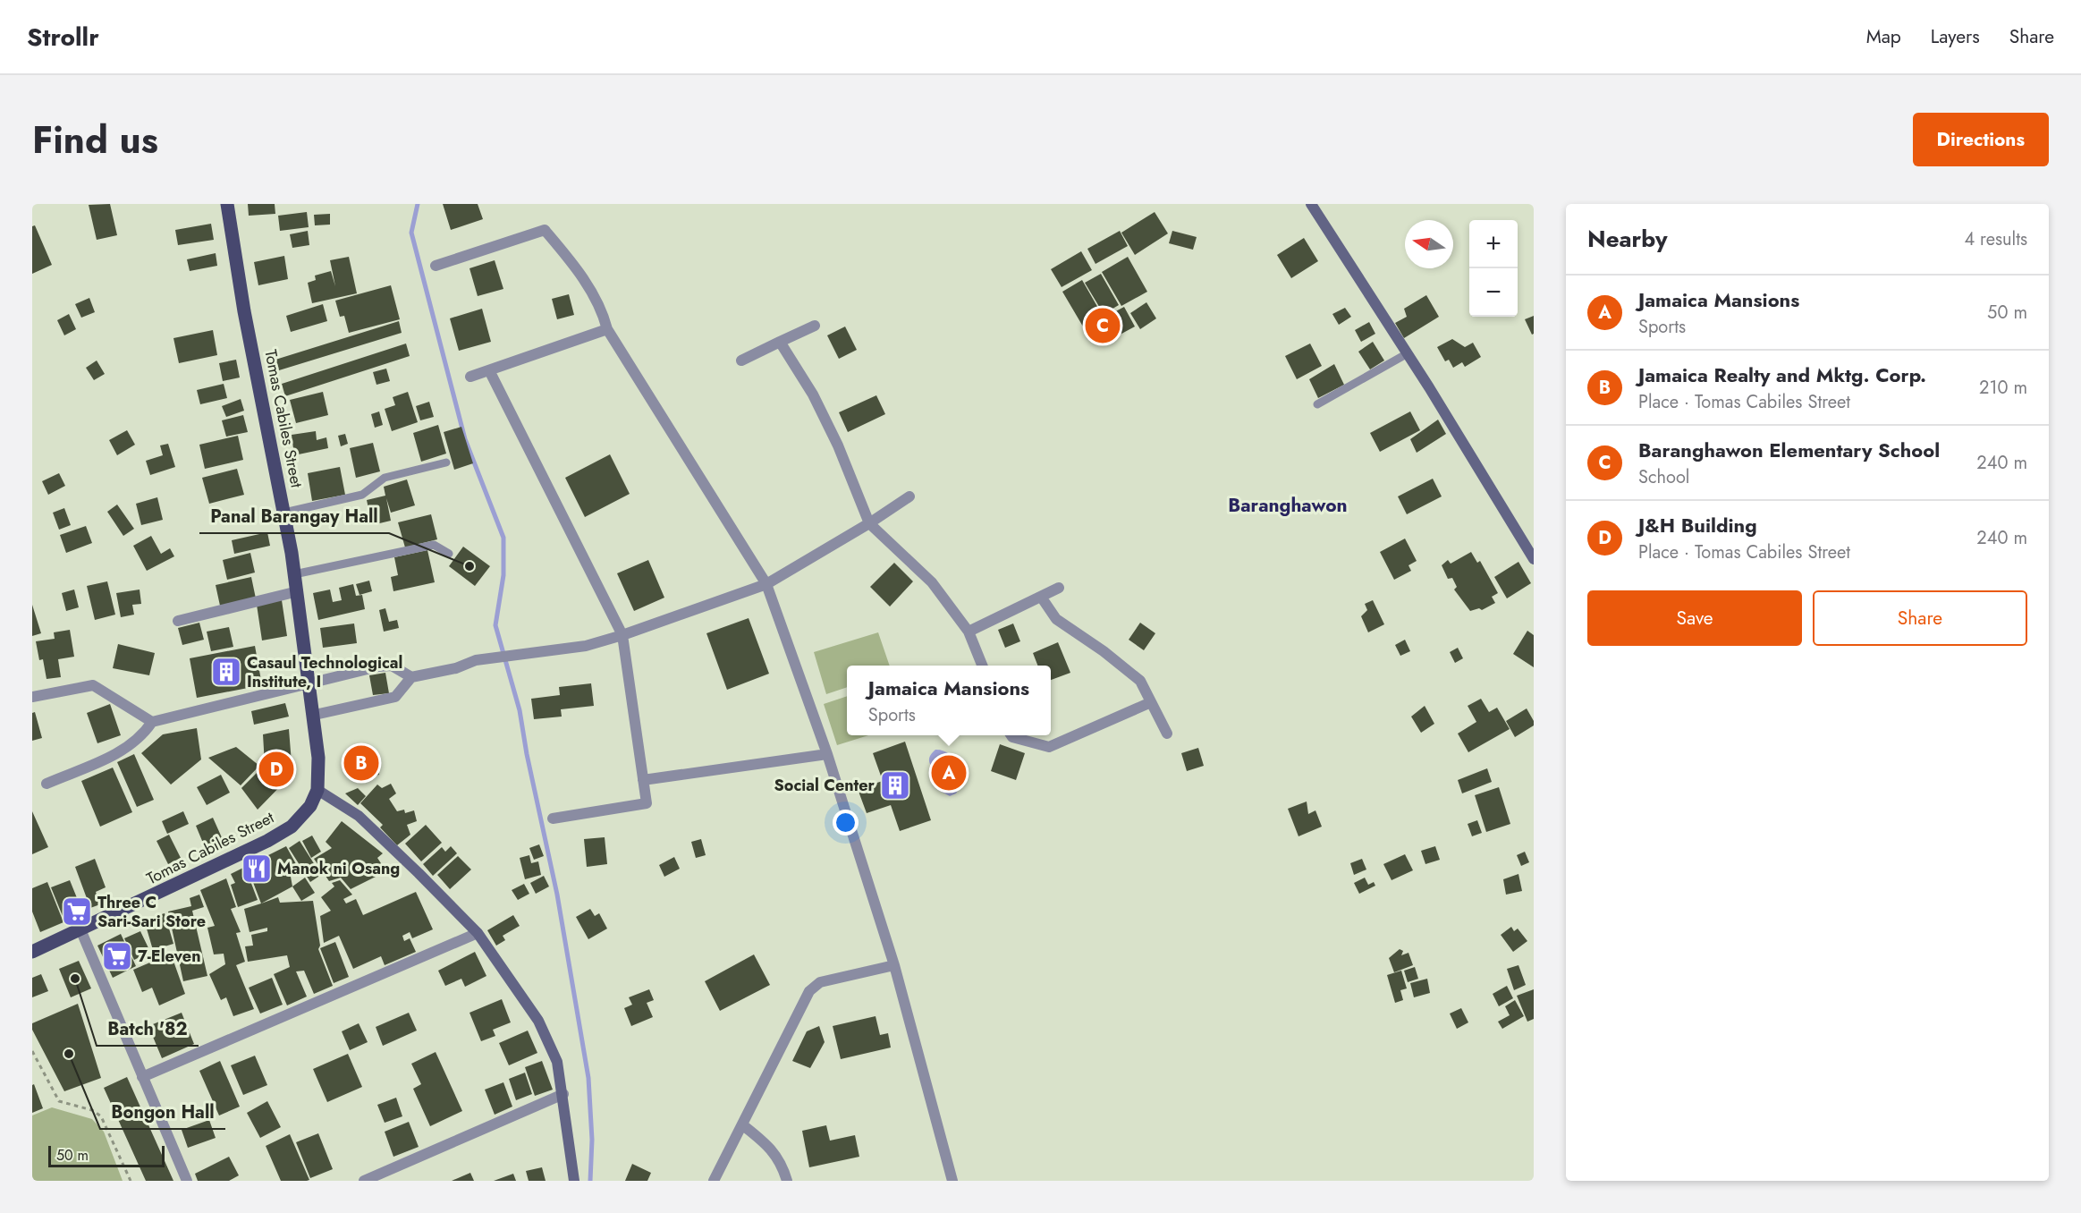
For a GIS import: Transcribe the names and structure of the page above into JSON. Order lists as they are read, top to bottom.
{
  "streets": {
    "main road": ["Tomas Cabiles Street"]
  },
  "districts": ["Baranghawon"],
  "places": {
    "other": ["Panal Barangay Hall", "Batch '82", "Bongon Hall"],
    "building": ["Casaul Technological Institute, I", "Social Center"],
    "restaurant": ["Manok ni Osang"],
    "supermarket": ["Three C Sari-Sari Store", "7-Eleven"]
  },
  "scale_bar": "50 m",
  "north": "left",
  "page": {
    "header": "Strollr",
    "nav": ["Map", "Layers", "Share"],
    "title": "Find us",
    "buttons": [
      "Directions",
      ["Save", "Share"]
    ],
    "heading": ["Nearby", "4 results"],
    "map_buttons": ["+", "−"],
    "list": [
      {
        "mark": "A",
        "name": "Jamaica Mansions",
        "note": "Sports",
        "value": "50 m"
      },
      {
        "mark": "B",
        "name": "Jamaica Realty and Mktg. Corp.",
        "note": "Place · Tomas Cabiles Street",
        "value": "210 m"
      },
      {
        "mark": "C",
        "name": "Baranghawon Elementary School",
        "note": "School",
        "value": "240 m"
      },
      {
        "mark": "D",
        "name": "J&H Building",
        "note": "Place · Tomas Cabiles Street",
        "value": "240 m"
      }
    ],
    "pins": [
      "C",
      "B",
      "D",
      "A"
    ],
    "popup": ["Jamaica Mansions", "Sports"],
    "scale": "50 m"
  }
}
